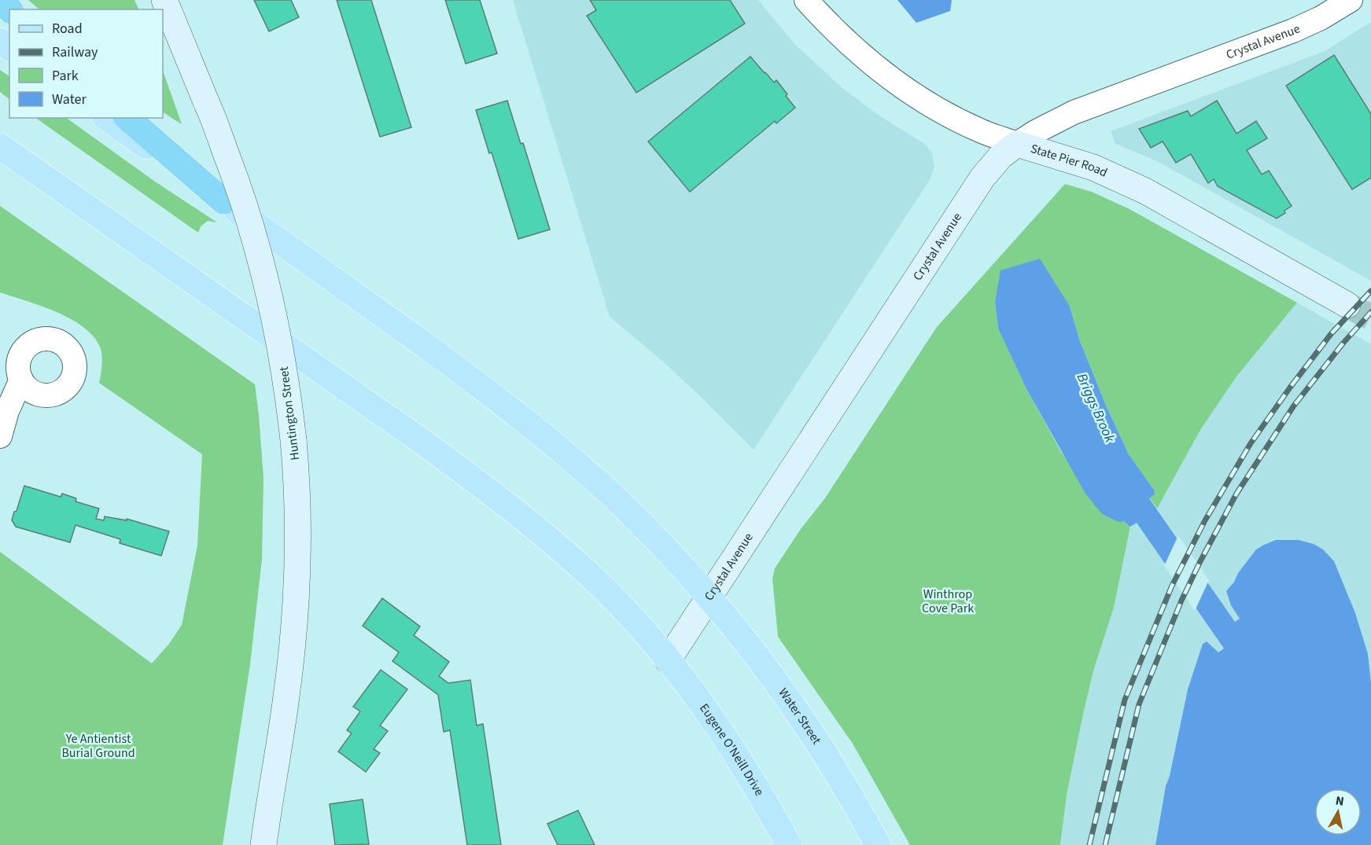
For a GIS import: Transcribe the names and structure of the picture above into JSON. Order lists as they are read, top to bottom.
{
  "streets": {
    "main road": [
      "Crystal Avenue",
      "State Pier Road",
      "Huntington Street",
      "Water Street",
      "Eugene O'Neill Drive"
    ]
  },
  "crossings": [
    ["Crystal Avenue", "State Pier Road"],
    ["Crystal Avenue", "Water Street"],
    ["Crystal Avenue", "Eugene O'Neill Drive"]
  ],
  "water": ["Briggs Brook"],
  "parks": ["Winthrop Cove Park", "Ye Antientist Burial Ground"],
  "legend": [
    "Road",
    "Railway",
    "Park",
    "Water"
  ],
  "north": "top"
}
